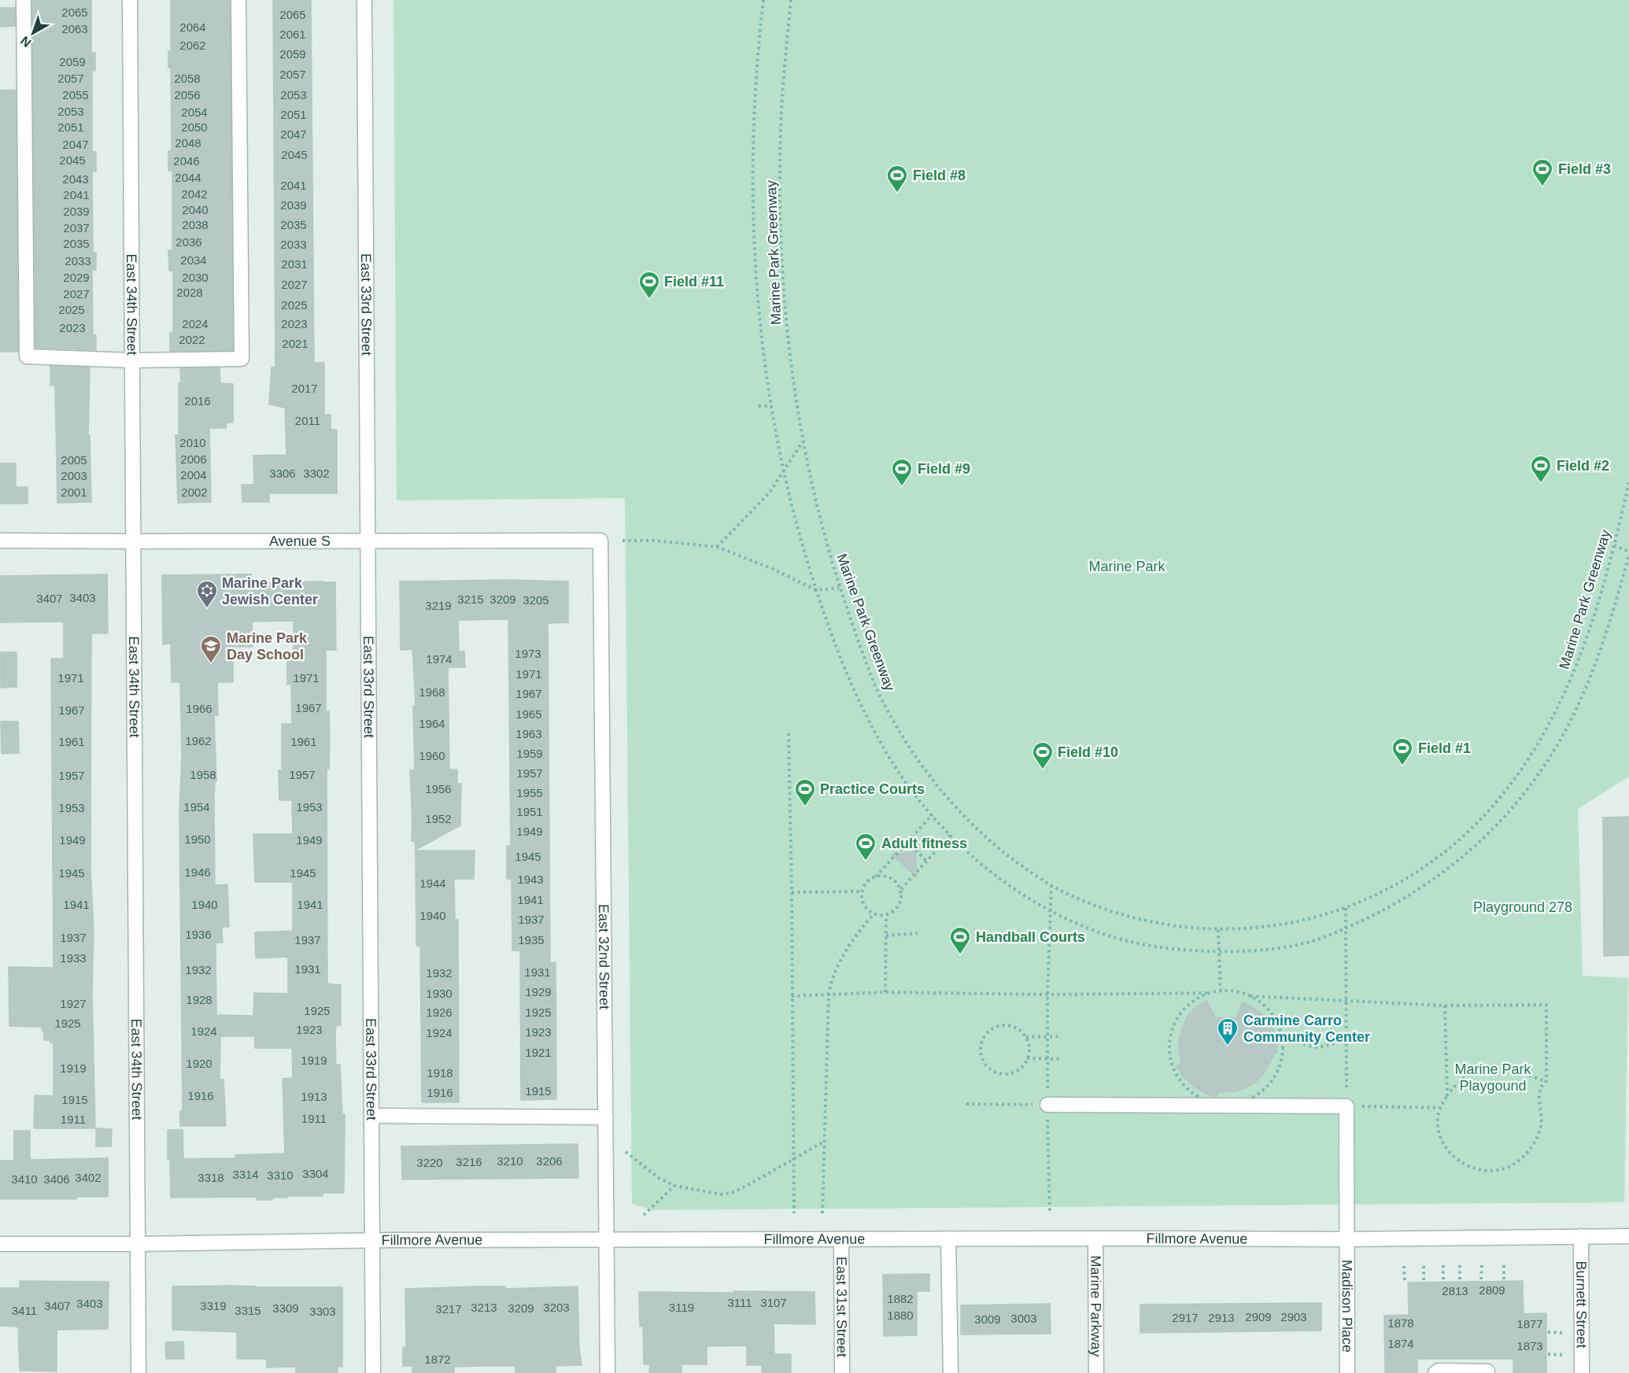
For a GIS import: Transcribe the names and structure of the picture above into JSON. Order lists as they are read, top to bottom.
{
  "streets": {
    "street": [
      "East 34th Street",
      "East 33rd Street",
      "Avenue S",
      "East 32nd Street",
      "Fillmore Avenue",
      "Burnett Street",
      "Marine Parkway",
      "East 31st Street",
      "Madison Place"
    ],
    "path": ["Marine Park Greenway"]
  },
  "crossings": [
    ["East 34th Street", "Avenue S"],
    ["East 34th Street", "Fillmore Avenue"],
    ["East 33rd Street", "Avenue S"],
    ["East 33rd Street", "Fillmore Avenue"],
    ["Avenue S", "East 32nd Street"],
    ["East 32nd Street", "Fillmore Avenue"],
    ["Fillmore Avenue", "Burnett Street"],
    ["Fillmore Avenue", "Marine Parkway"],
    ["Fillmore Avenue", "East 31st Street"],
    ["Fillmore Avenue", "Madison Place"]
  ],
  "parks": ["Marine Park", "Playground 278", "Marine Park Playgound"],
  "places": {
    "sports": [
      "Field #3",
      "Field #8",
      "Field #11",
      "Field #2",
      "Field #9",
      "Field #1",
      "Field #10",
      "Practice Courts",
      "Adult fitness",
      "Handball Courts"
    ],
    "synagogue": ["Marine Park Jewish Center"],
    "school or university": ["Marine Park Day School"],
    "building": ["Carmine Carro Community Center"]
  },
  "house_numbers": [
    "2065",
    "2065",
    "2064",
    "2063",
    "2061",
    "2062",
    "2059",
    "2059",
    "2057",
    "2057",
    "2058",
    "2055",
    "2056",
    "2053",
    "2053",
    "2054",
    "2051",
    "2051",
    "2050",
    "2047",
    "2048",
    "2047",
    "2045",
    "2045",
    "2046",
    "2044",
    "2043",
    "2041",
    "2042",
    "2041",
    "2039",
    "2040",
    "2039",
    "2038",
    "2035",
    "2037",
    "2036",
    "2035",
    "2033",
    "2034",
    "2033",
    "2031",
    "2029",
    "2030",
    "2027",
    "2028",
    "2027",
    "2025",
    "2025",
    "2024",
    "2023",
    "2023",
    "2022",
    "2021",
    "2017",
    "2016",
    "2011",
    "2010",
    "2006",
    "2005",
    "3306",
    "3302",
    "2004",
    "2003",
    "2001",
    "2002",
    "3403",
    "3407",
    "3215",
    "3209",
    "3205",
    "3219",
    "1973",
    "1974",
    "1971",
    "1971",
    "1971",
    "1968",
    "1967",
    "1967",
    "1966",
    "1967",
    "1965",
    "1964",
    "1963",
    "1962",
    "1961",
    "1961",
    "1959",
    "1960",
    "1957",
    "1958",
    "1957",
    "1957",
    "1956",
    "1955",
    "1954",
    "1953",
    "1953",
    "1951",
    "1952",
    "1949",
    "1950",
    "1949",
    "1949",
    "1945",
    "1946",
    "1945",
    "1945",
    "1943",
    "1944",
    "1941",
    "1941",
    "1940",
    "1941",
    "1940",
    "1937",
    "1936",
    "1937",
    "1937",
    "1935",
    "1933",
    "1931",
    "1932",
    "1931",
    "1932",
    "1929",
    "1930",
    "1928",
    "1927",
    "1925",
    "1926",
    "1925",
    "1925",
    "1923",
    "1924",
    "1923",
    "1924",
    "1921",
    "1919",
    "1920",
    "1919",
    "1918",
    "1915",
    "1916",
    "1916",
    "1913",
    "1915",
    "1911",
    "1911",
    "3210",
    "3206",
    "3216",
    "3220",
    "3304",
    "3314",
    "3310",
    "3402",
    "3318",
    "3410",
    "3406",
    "2809",
    "2813",
    "1882",
    "3111",
    "3107",
    "3403",
    "3407",
    "3319",
    "3213",
    "3203",
    "3119",
    "3309",
    "3209",
    "3217",
    "3411",
    "3315",
    "3303",
    "1880",
    "2909",
    "2903",
    "2917",
    "2913",
    "3003",
    "3009",
    "1878",
    "1877",
    "1874",
    "1873",
    "1872"
  ],
  "north": "bottom left"
}
